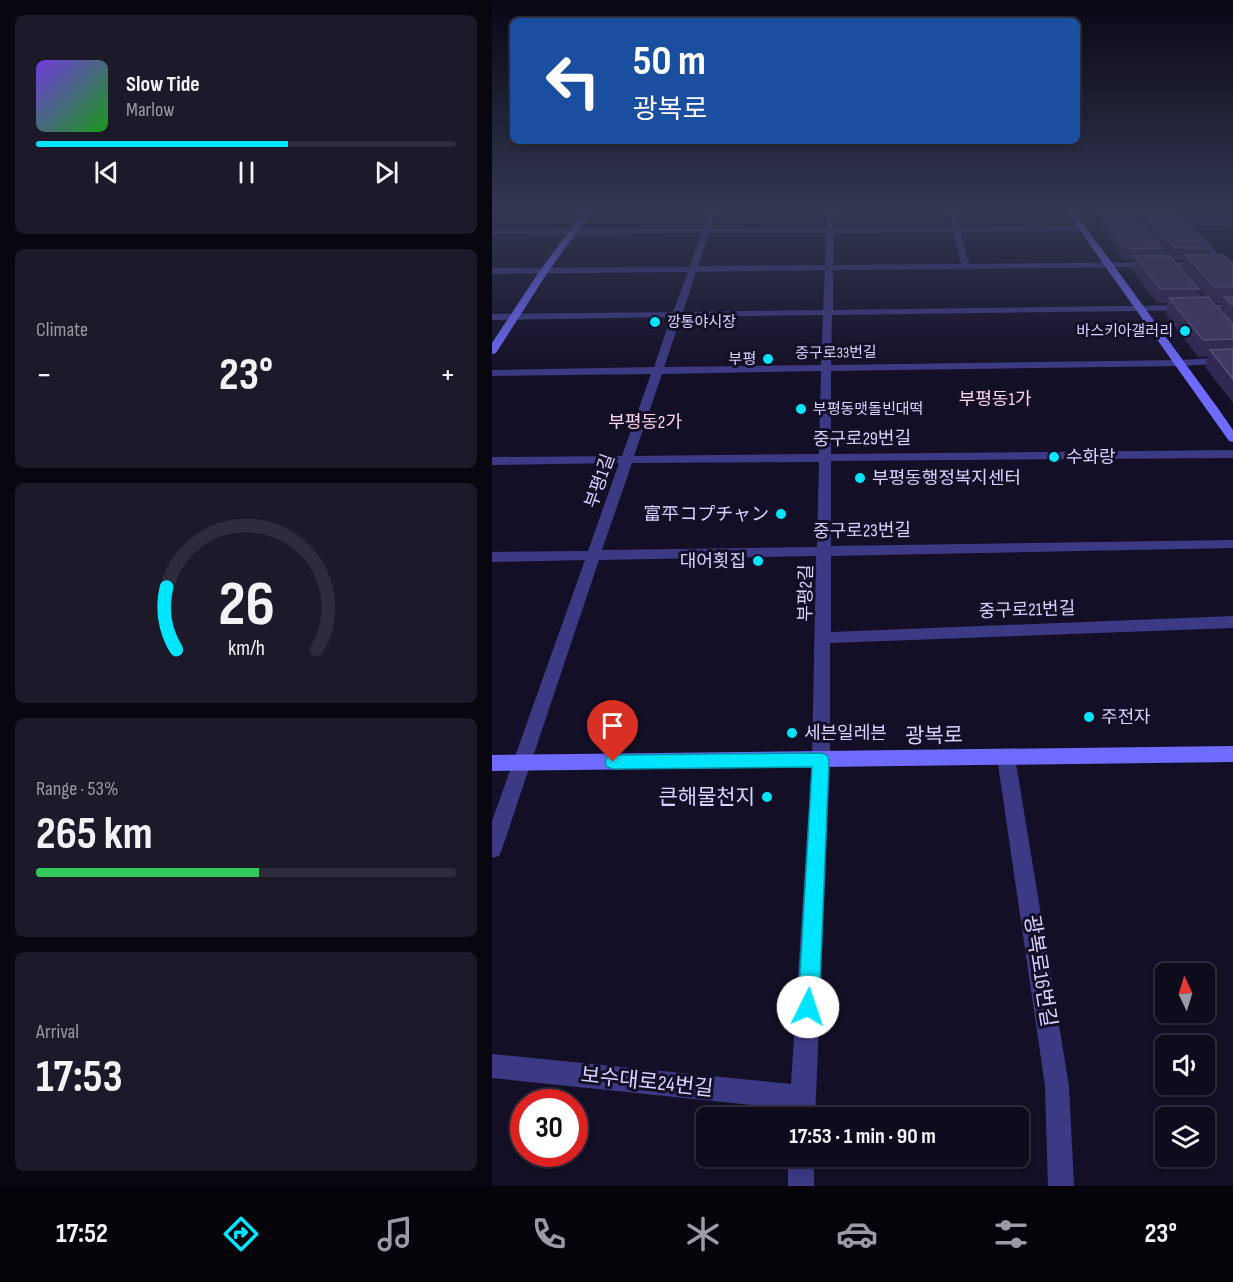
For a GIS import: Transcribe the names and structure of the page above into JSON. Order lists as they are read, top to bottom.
{
  "streets": {
    "main road": ["광복로"],
    "street": [
      "중구로33번길",
      "중구로29번길",
      "부평1길",
      "중구로23번길",
      "부평2길",
      "중구로21번길",
      "광복로16번길",
      "보수대로24번길"
    ]
  },
  "crossings": [
    ["중구로33번길", "부평1길"],
    ["중구로33번길", "부평2길"],
    ["중구로29번길", "부평1길"],
    ["중구로29번길", "부평2길"],
    ["부평1길", "중구로23번길"],
    ["부평1길", "광복로"],
    ["중구로23번길", "부평2길"],
    ["부평2길", "중구로21번길"],
    ["부평2길", "광복로"],
    ["광복로", "광복로16번길"]
  ],
  "districts": ["부평동1가", "부평동2가"],
  "places": [
    "깡통야시장",
    "바스키아갤러리",
    "부평",
    "부평동맷돌빈대떡",
    "수화랑",
    "부평동행정복지센터",
    "富平コプチャン",
    "대어횟집",
    "주전자",
    "세븐일레븐",
    "큰해물천지"
  ],
  "north": "top",
  "page": {
    "turn": ["50 m", "광복로"],
    "song": ["Slow Tide", "Marlow"],
    "tile": [
      "Climate",
      ["Range · 53%", "265 km"],
      ["Arrival", "17:53"]
    ],
    "heat": ["−", "23°", "+"],
    "limit": "30",
    "trip": "17:53 · 1 min · 90 m",
    "tabs": ["17:52", "23°"],
    "gauge": ["26", "km/h"]
  }
}
